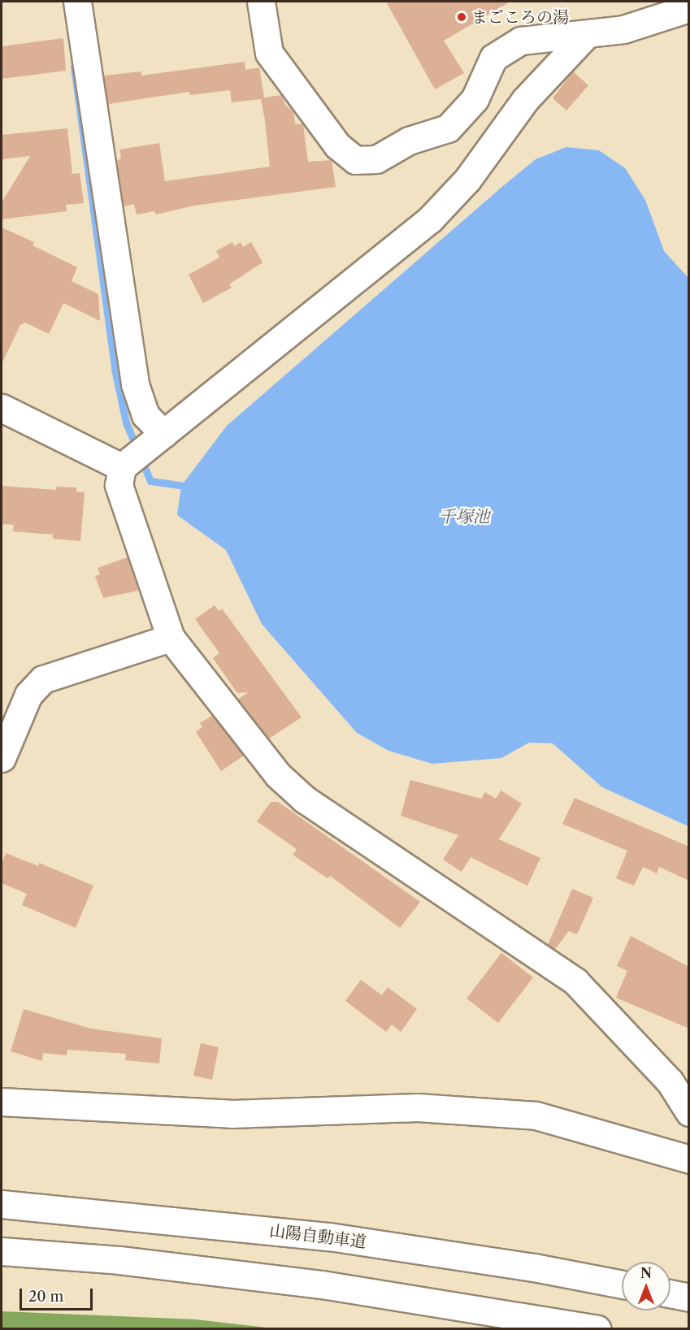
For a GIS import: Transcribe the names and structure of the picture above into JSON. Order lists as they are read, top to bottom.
{
  "streets": {
    "main road": ["山陽自動車道"]
  },
  "water": ["千塚池"],
  "places": ["まごころの湯"],
  "scale_bar": "20 m",
  "north": "top"
}
